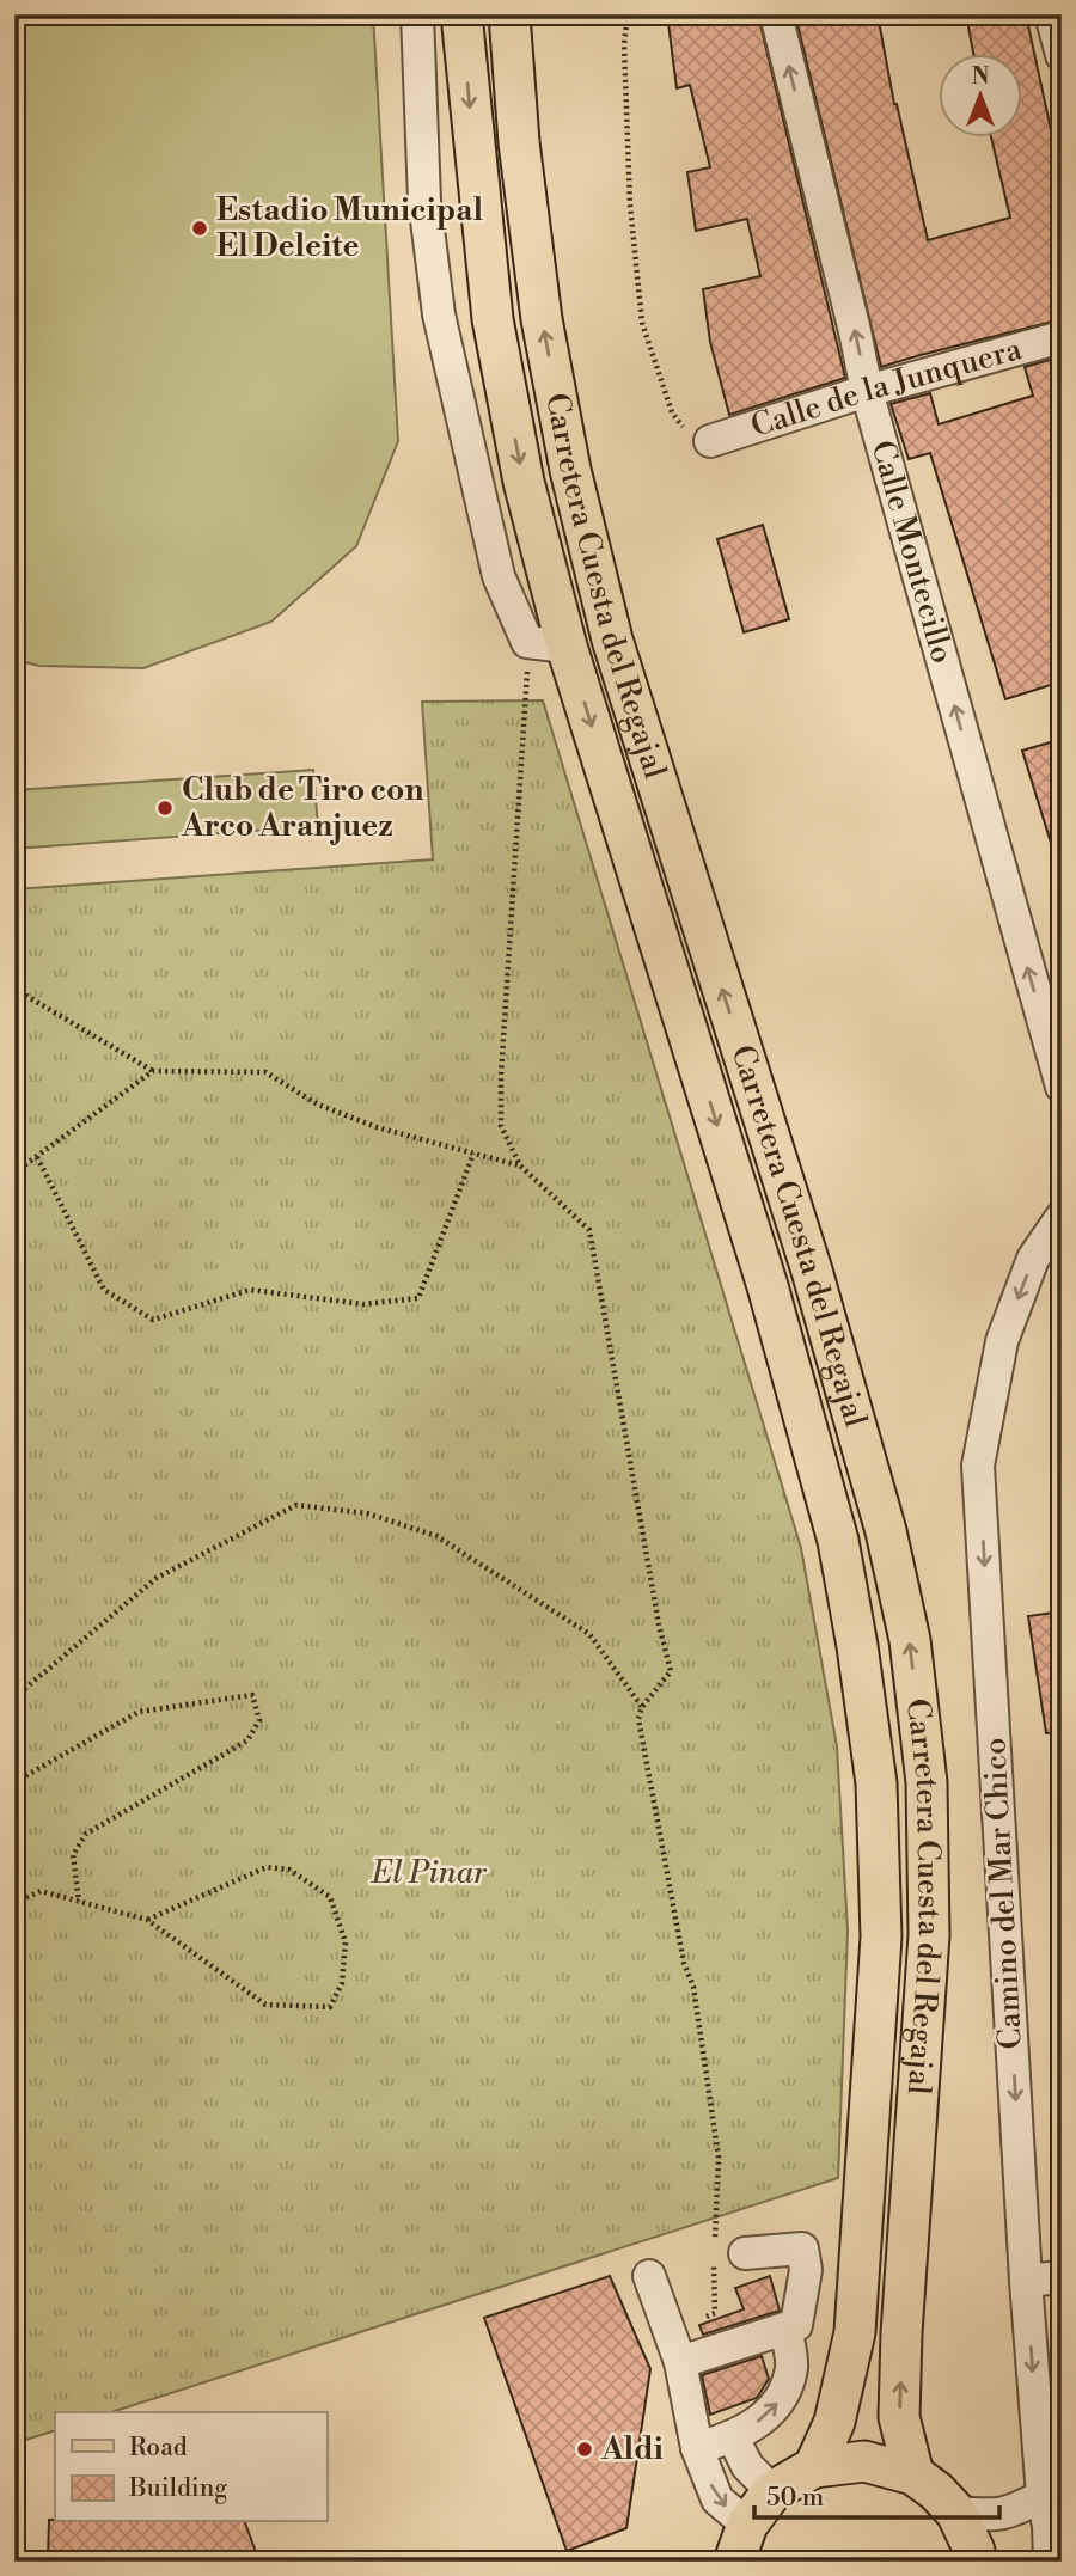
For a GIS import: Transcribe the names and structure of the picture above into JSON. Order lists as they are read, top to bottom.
{
  "streets": {
    "main road": ["Carretera Cuesta del Regajal"],
    "street": ["Calle de la Junquera", "Calle Montecillo", "Camino del Mar Chico"]
  },
  "crossings": [
    ["Calle de la Junquera", "Calle Montecillo"]
  ],
  "one_way": ["Calle Montecillo", "Camino del Mar Chico"],
  "parks": ["El Pinar"],
  "places": ["Estadio Municipal El Deleite", "Club de Tiro con Arco Aranjuez", "Aldi"],
  "legend": ["Road", "Building"],
  "scale_bar": "50 m",
  "north": "top"
}
